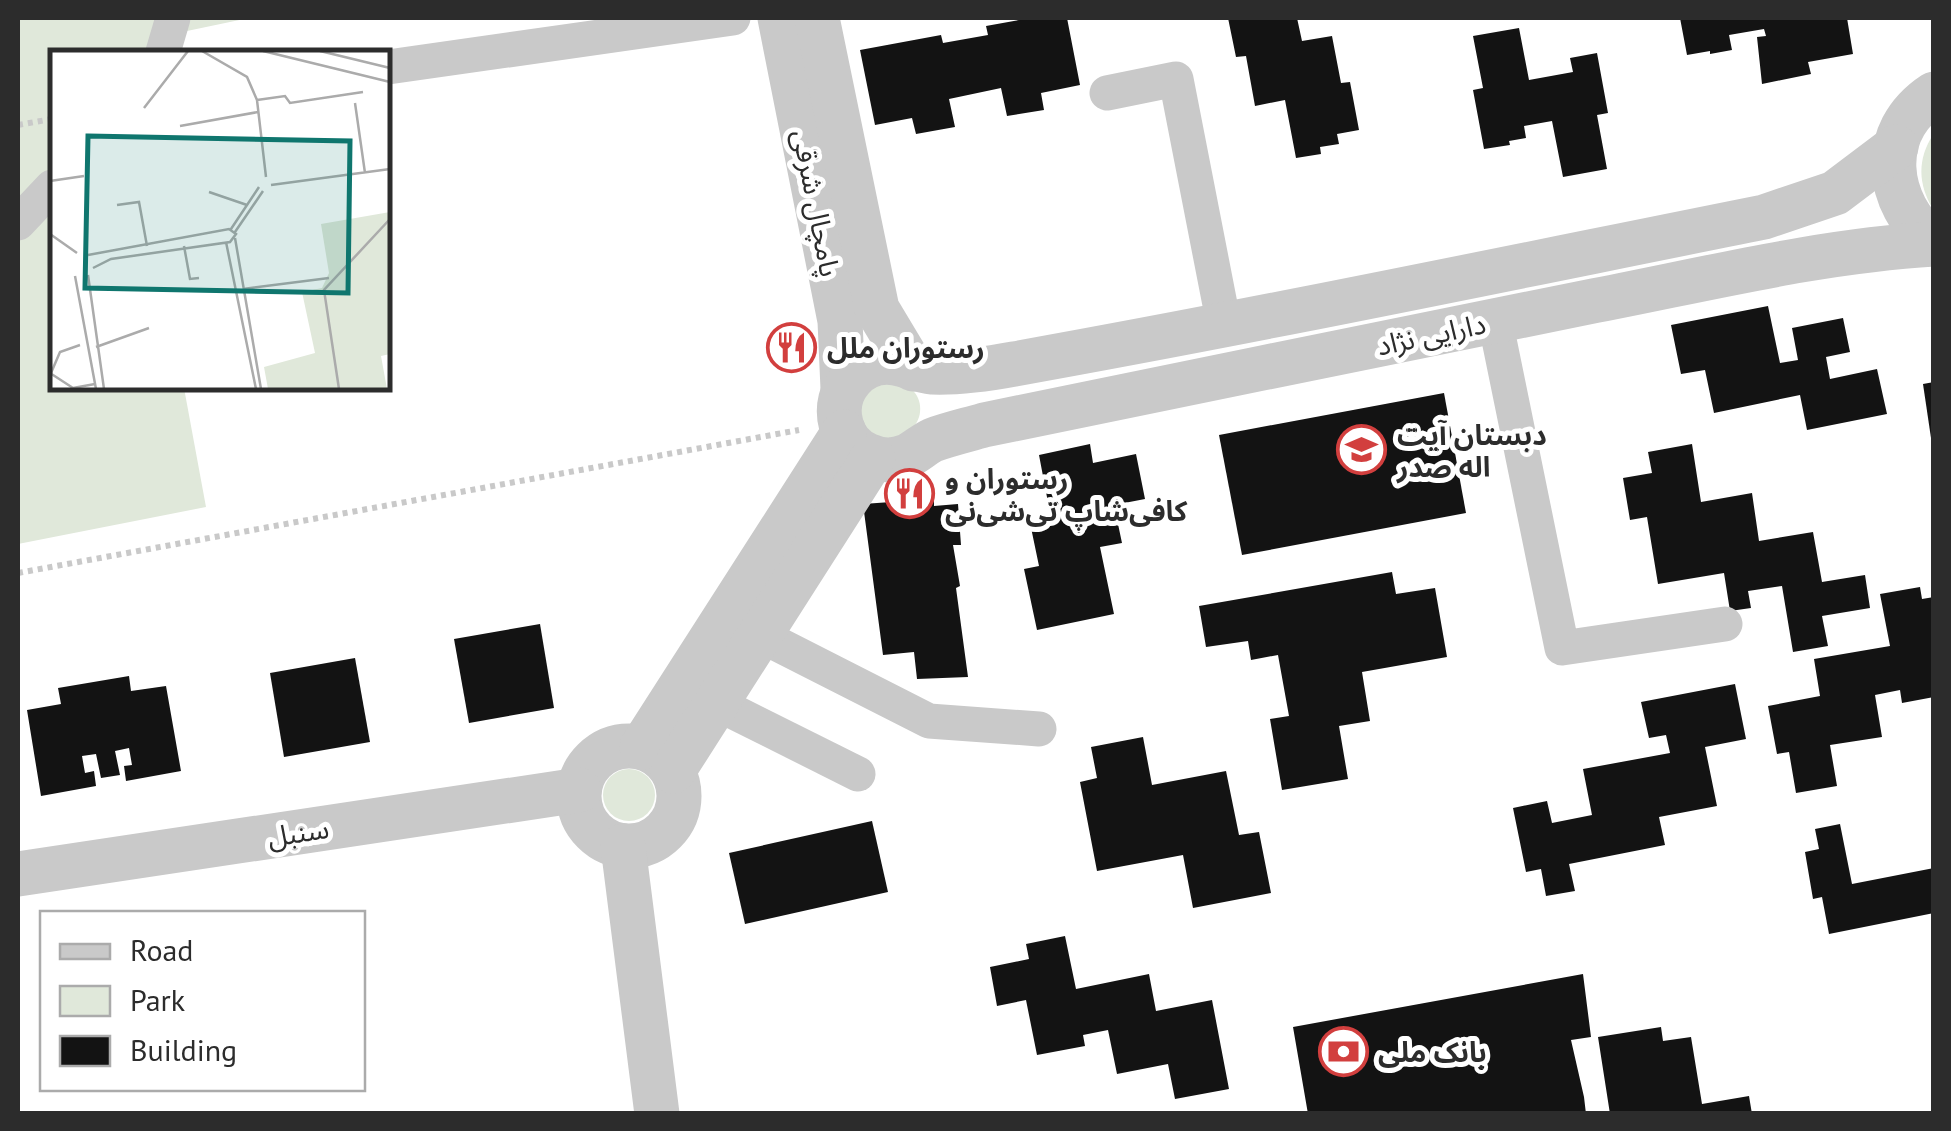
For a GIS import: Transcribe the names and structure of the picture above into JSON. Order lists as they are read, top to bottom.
{
  "streets": {
    "street": ["پامچال شرقی", "دارایی نژاد", "سنبل"]
  },
  "crossings": [
    ["پامچال شرقی", "دارایی نژاد"]
  ],
  "places": {
    "restaurant": ["رستوران ملل", "رستوران و کافی‌شاپ تی‌شی‌نی"],
    "school or university": ["دبستان آیت اله صدر"],
    "bank": ["بانک ملی"]
  },
  "legend": ["Road", "Park", "Building"]
}
